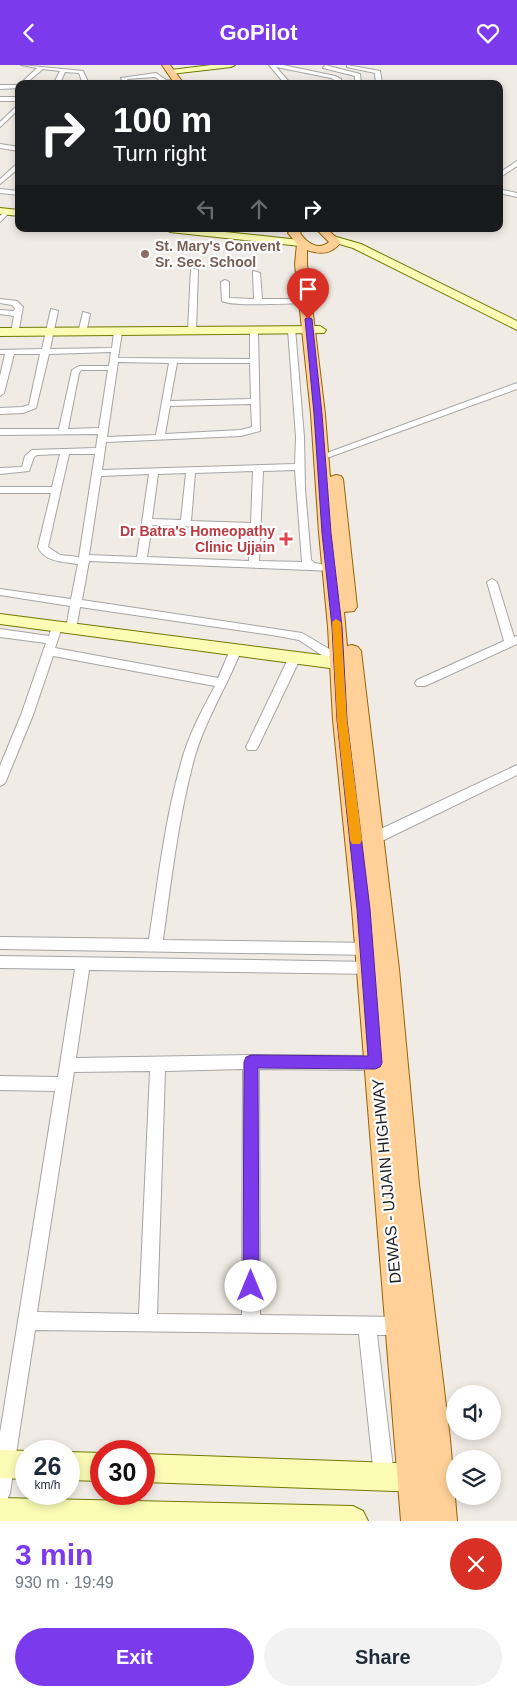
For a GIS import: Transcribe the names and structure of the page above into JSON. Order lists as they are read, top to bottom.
{
  "streets": {
    "main road": ["DEWAS - UJJAIN HIGHWAY"]
  },
  "places": {
    "other": ["St. Mary's Convent Sr. Sec. School"],
    "health": ["Dr Batra's Homeopathy Clinic Ujjain"]
  },
  "page": {
    "header": "GoPilot",
    "turn": ["100 m", "Turn right"],
    "speed": "26 km/h",
    "limit": "30",
    "heading": ["3 min", "930 m · 19:49"],
    "buttons": ["Exit", "Share"]
  }
}
